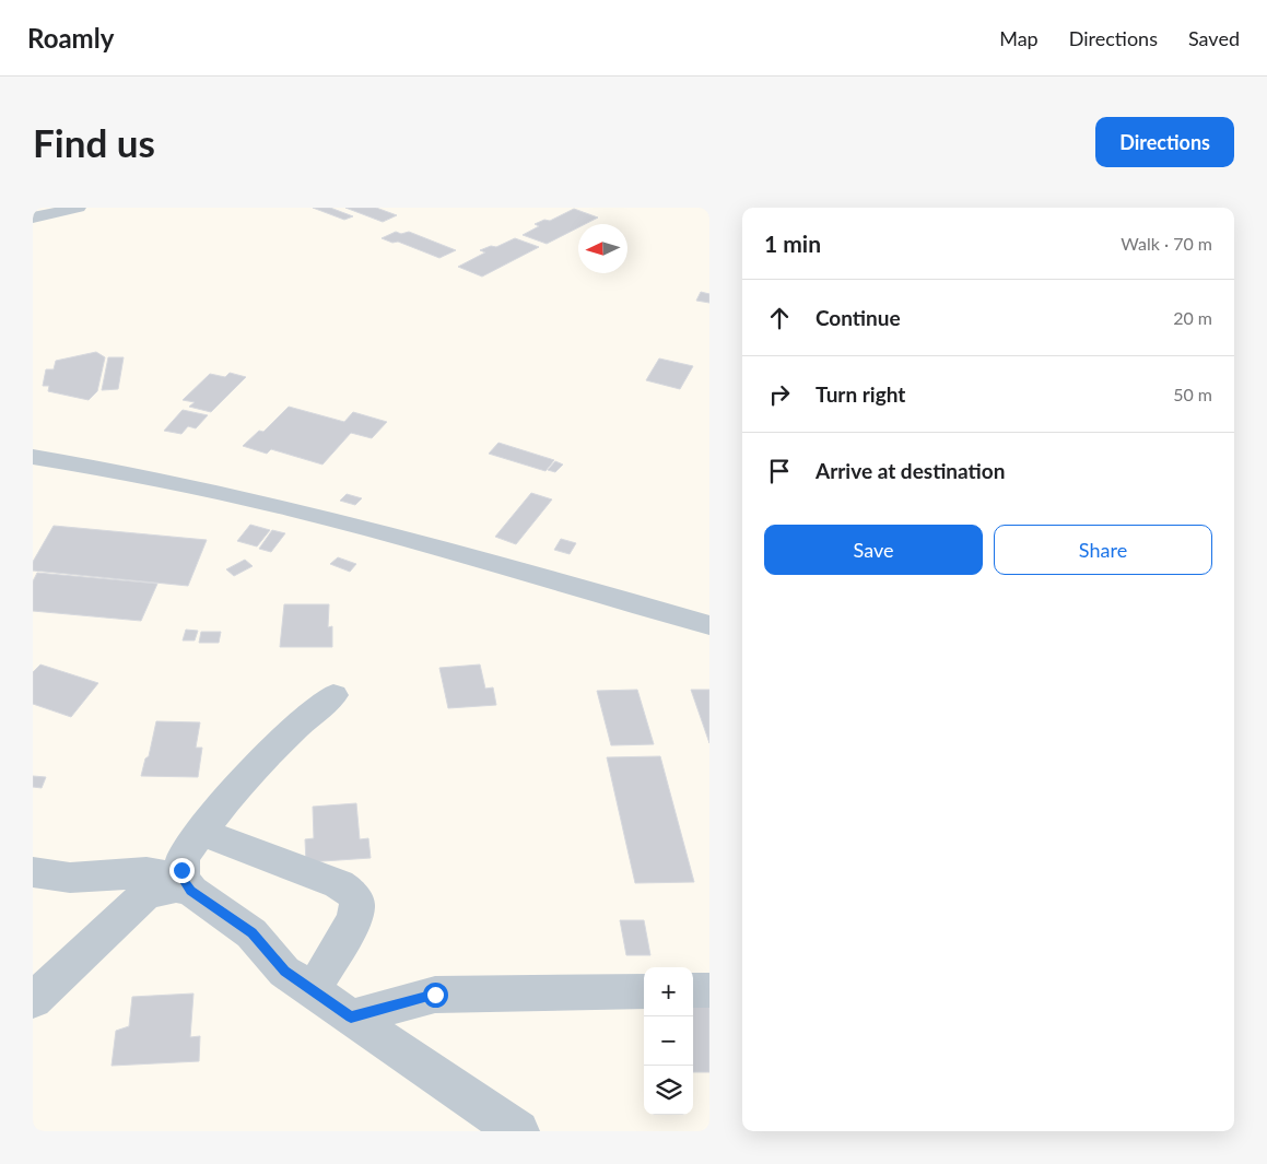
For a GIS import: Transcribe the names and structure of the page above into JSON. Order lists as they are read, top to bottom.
{
  "north": "left",
  "page": {
    "header": "Roamly",
    "nav": ["Map", "Directions", "Saved"],
    "buttons": [
      "Directions",
      ["Save", "Share"]
    ],
    "title": "Find us",
    "heading": ["1 min", "Walk · 70 m"],
    "list": [
      ["Continue", "20 m"],
      ["Turn right", "50 m"],
      "Arrive at destination"
    ],
    "map_buttons": ["+", "−"]
  }
}
